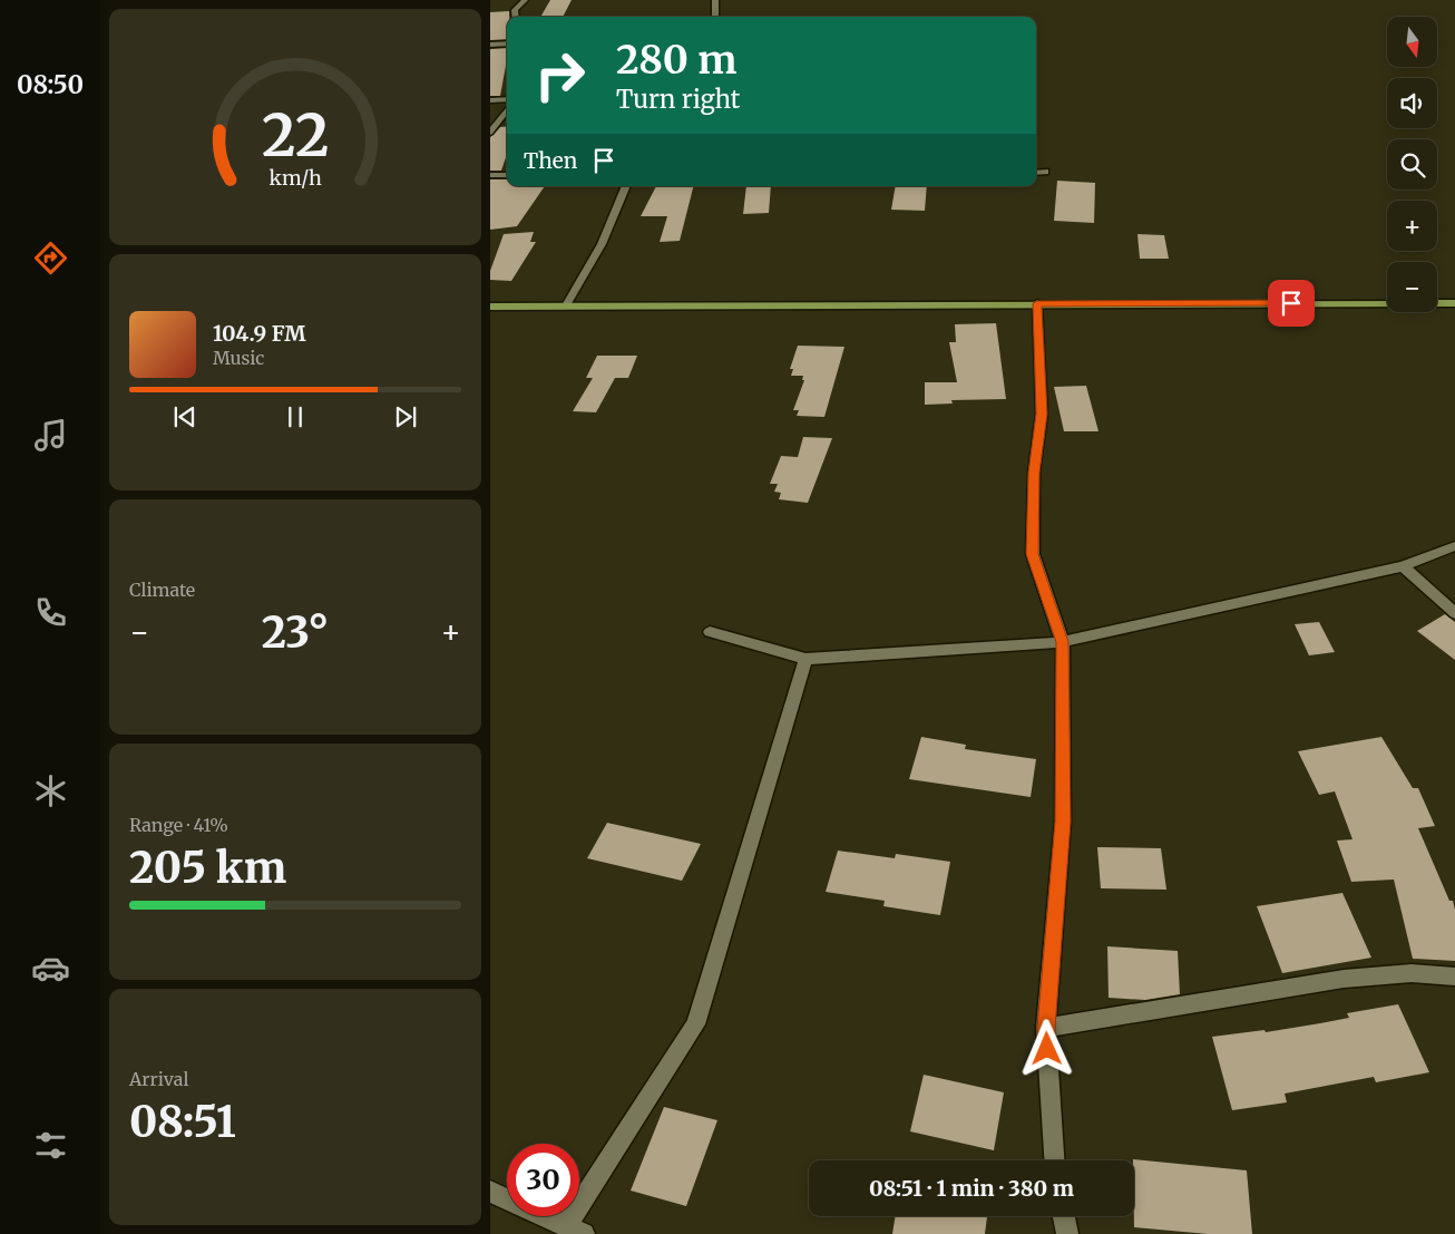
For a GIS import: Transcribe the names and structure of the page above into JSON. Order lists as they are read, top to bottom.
{
  "north": "bottom",
  "page": {
    "tabs": "08:50",
    "map_buttons": ["+", "−"],
    "turn": ["280 m", "Turn right"],
    "then": "Then",
    "song": ["104.9 FM", "Music"],
    "tile": [
      "Climate",
      ["Range · 41%", "205 km"],
      ["Arrival", "08:51"]
    ],
    "heat": ["−", "23°", "+"],
    "limit": "30",
    "trip": "08:51 · 1 min · 380 m",
    "gauge": ["22", "km/h"]
  }
}
